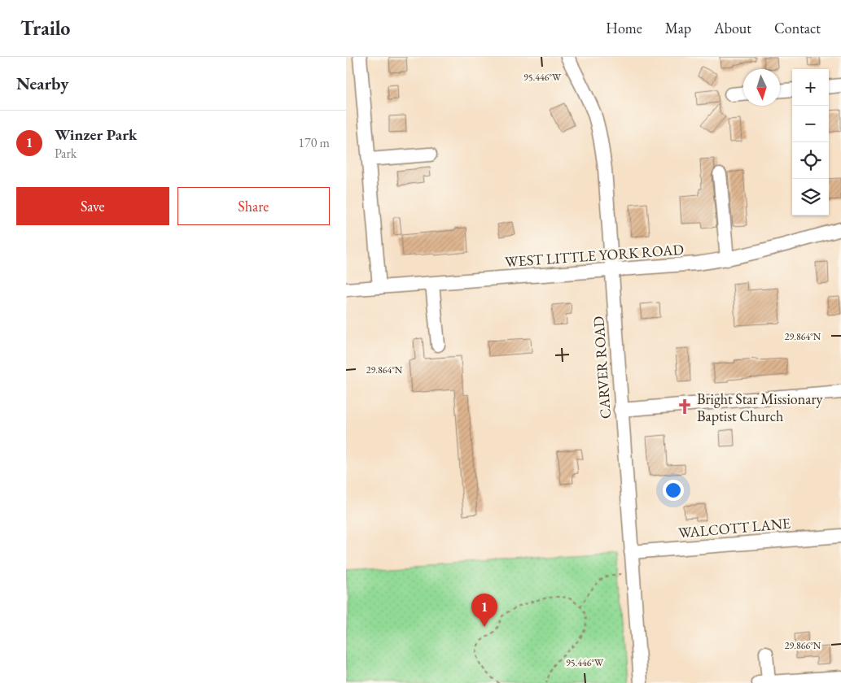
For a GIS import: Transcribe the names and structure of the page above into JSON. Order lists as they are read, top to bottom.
{
  "streets": {
    "street": ["WEST LITTLE YORK ROAD", "CARVER ROAD", "WALCOTT LANE"]
  },
  "crossings": [
    ["WEST LITTLE YORK ROAD", "CARVER ROAD"],
    ["CARVER ROAD", "WALCOTT LANE"]
  ],
  "places": {
    "church": ["Bright Star Missionary Baptist Church"]
  },
  "north": "bottom",
  "page": {
    "header": "Trailo",
    "nav": [
      "Home",
      "Map",
      "About",
      "Contact"
    ],
    "heading": "Nearby",
    "map_buttons": ["+", "−"],
    "list": [
      {
        "mark": "1",
        "name": "Winzer Park",
        "note": "Park",
        "value": "170 m"
      }
    ],
    "buttons": ["Save", "Share"],
    "pins": "1"
  },
  "coordinates": ["95.446°W", "29.864°N", "29.866°N"]
}
